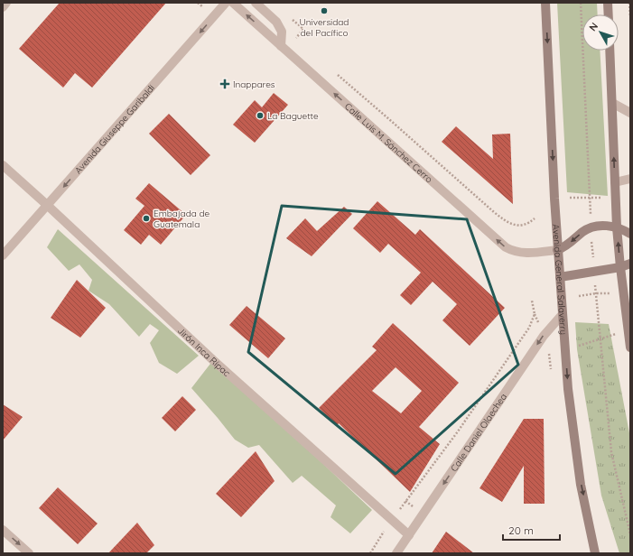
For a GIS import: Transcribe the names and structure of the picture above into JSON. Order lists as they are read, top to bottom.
{
  "streets": {
    "main road": ["Avenida General Salaverry"],
    "street": [
      "Avenida Giuseppe Garibaldi",
      "Calle Luis M. Sánchez Cerro",
      "Jirón Inca Rípac",
      "Calle Daniel Olaechea"
    ]
  },
  "crossings": [
    ["Avenida Giuseppe Garibaldi", "Jirón Inca Rípac"],
    ["Calle Luis M. Sánchez Cerro", "Avenida General Salaverry"],
    ["Avenida General Salaverry", "Calle Daniel Olaechea"],
    ["Jirón Inca Rípac", "Calle Daniel Olaechea"]
  ],
  "one_way": ["Avenida Giuseppe Garibaldi", "Calle Luis M. Sánchez Cerro", "Calle Daniel Olaechea"],
  "places": {
    "other": ["Universidad del Pacífico", "La Baguette", "Embajada de Guatemala"],
    "health": ["Inappares"]
  },
  "scale_bar": "20 m",
  "north": "top left"
}
